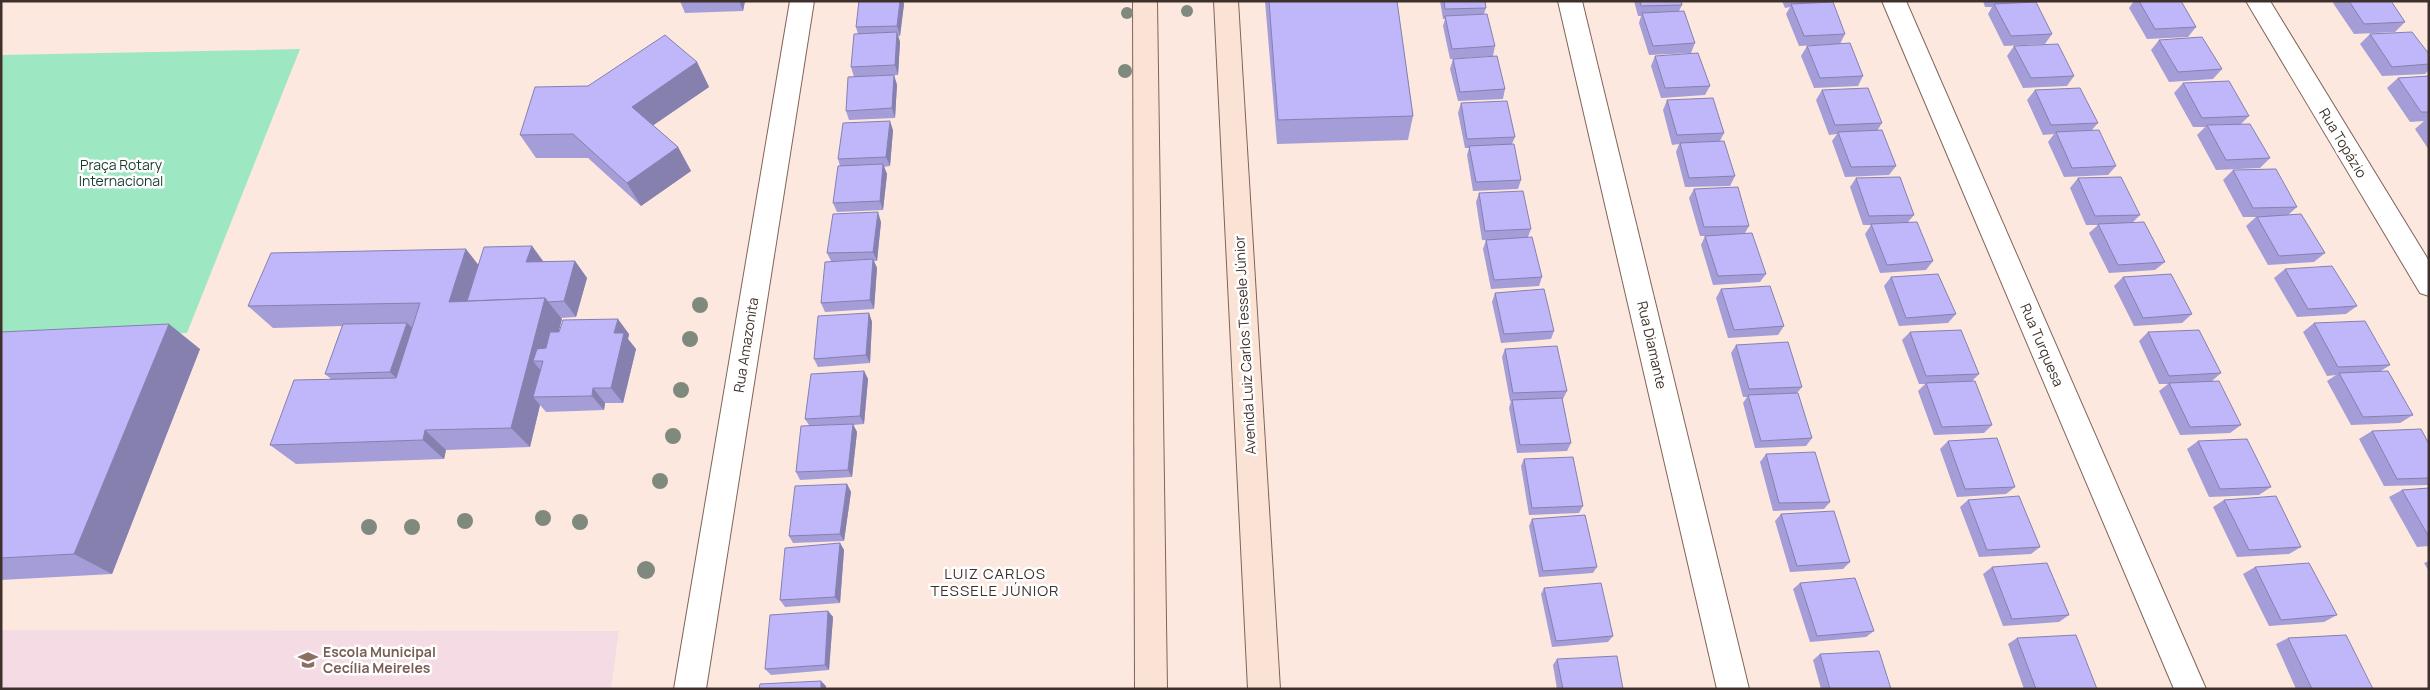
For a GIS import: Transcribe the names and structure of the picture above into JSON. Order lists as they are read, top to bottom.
{
  "streets": {
    "street": [
      "Rua Topázio",
      "Rua Amazonita",
      "Avenida Luiz Carlos Tessele Júnior",
      "Rua Diamante",
      "Rua Turquesa"
    ]
  },
  "districts": ["LUIZ CARLOS TESSELE JÚNIOR"],
  "parks": ["Praça Rotary Internacional"],
  "places": {
    "school or university": ["Escola Municipal Cecília Meireles"]
  }
}
